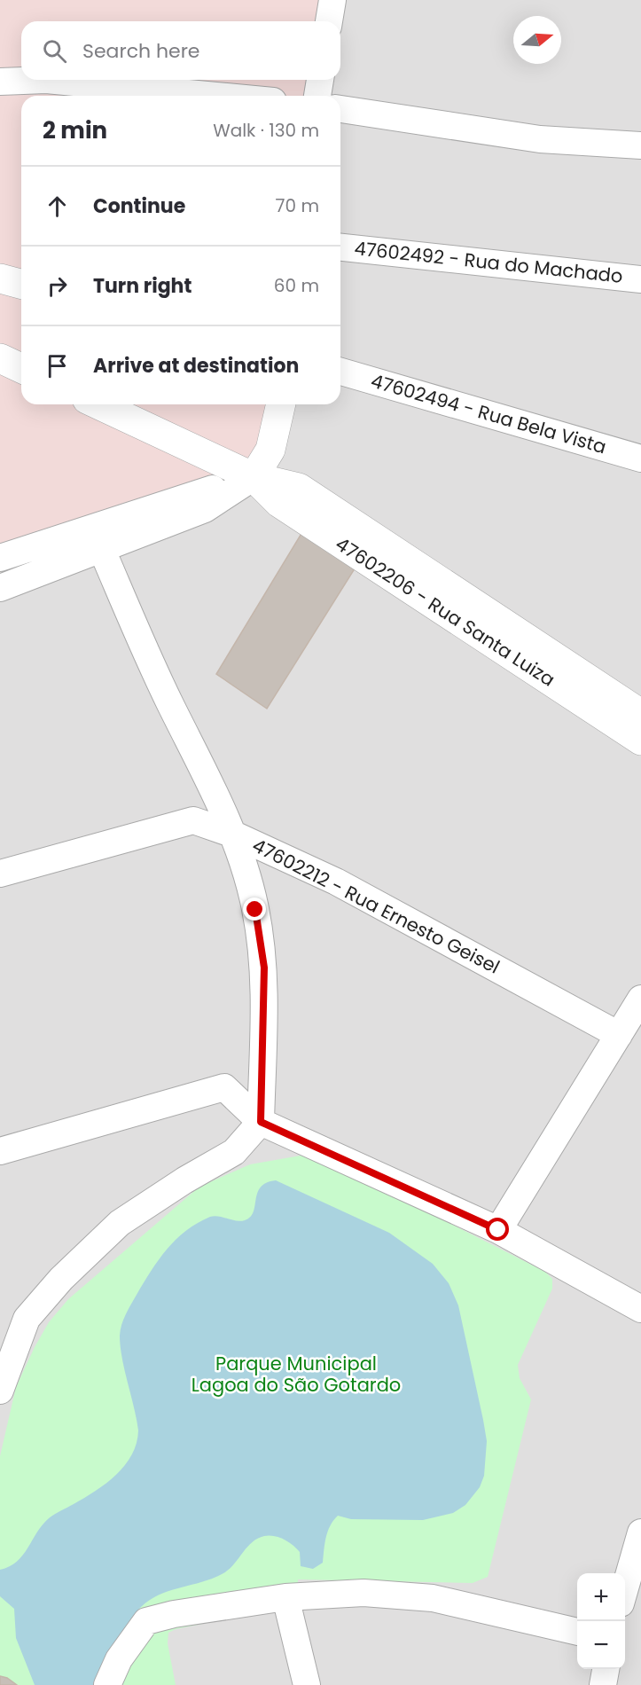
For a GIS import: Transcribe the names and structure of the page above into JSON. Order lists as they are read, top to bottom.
{
  "streets": {
    "street": [
      "47602492 - Rua do Machado",
      "47602494 - Rua Bela Vista",
      "47602206 - Rua Santa Luiza",
      "47602212 - Rua Ernesto Geisel"
    ]
  },
  "parks": ["Parque Municipal Lagoa do São Gotardo"],
  "north": "right",
  "page": {
    "search": "Search here",
    "heading": ["2 min", "Walk · 130 m"],
    "list": [
      ["Continue", "70 m"],
      ["Turn right", "60 m"],
      "Arrive at destination"
    ],
    "map_buttons": ["+", "−"]
  }
}
